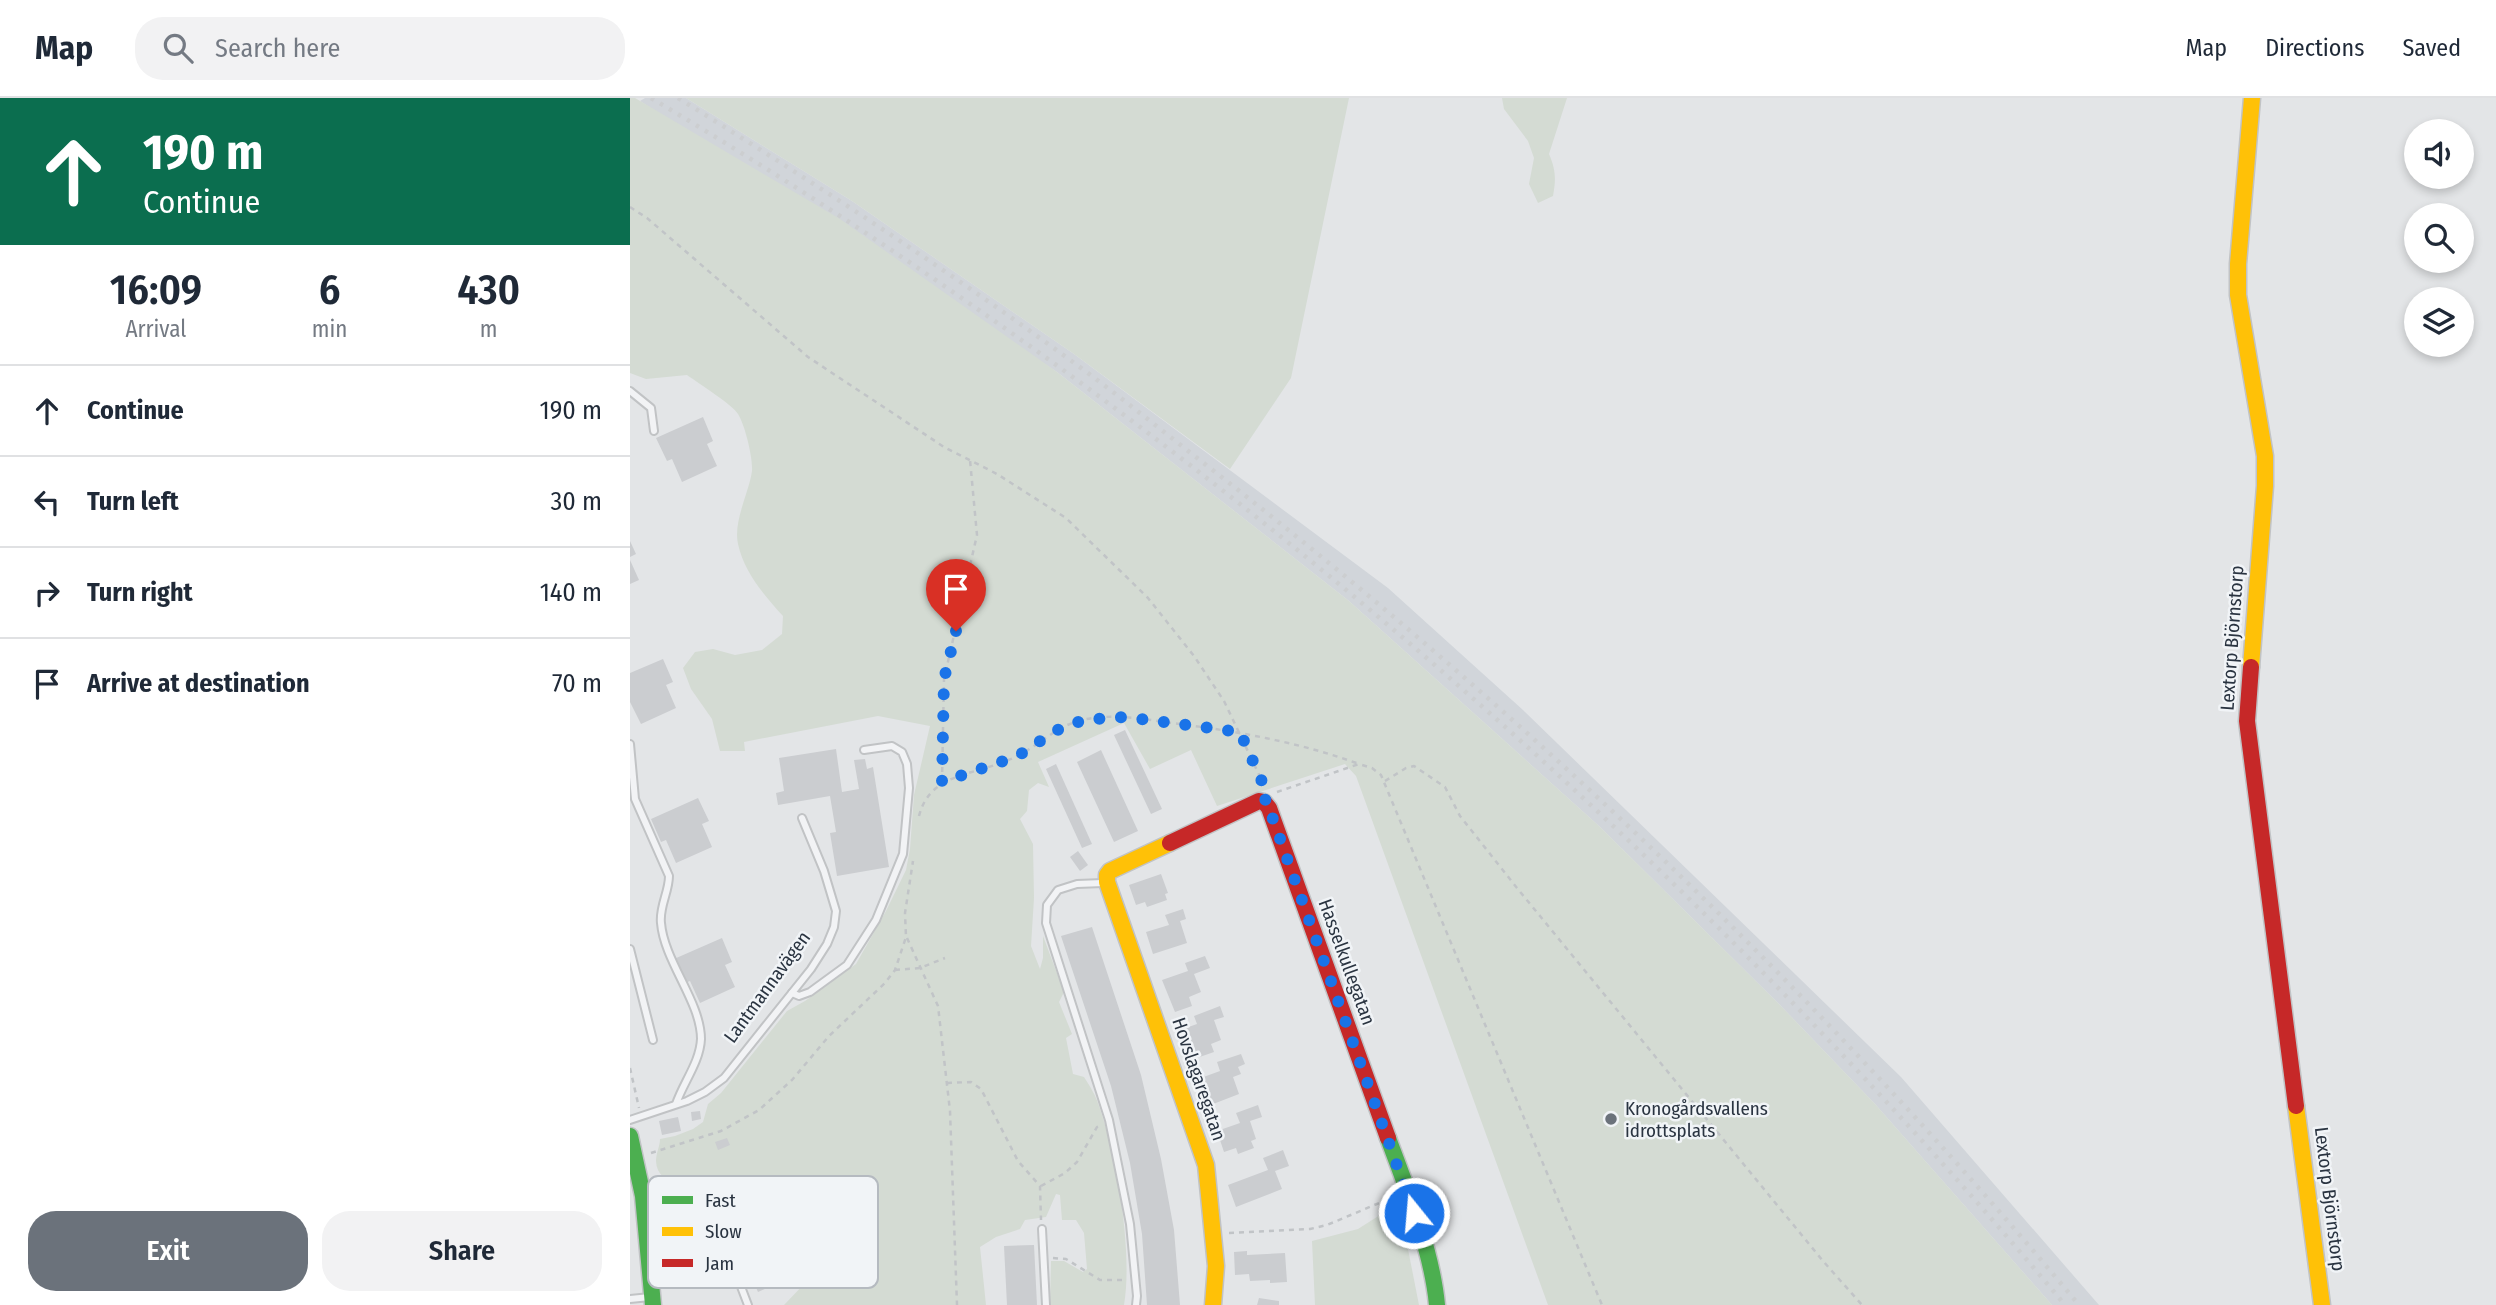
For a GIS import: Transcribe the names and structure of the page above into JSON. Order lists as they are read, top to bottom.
{
  "streets": {
    "street": ["Lextorp Björnstorp", "Hasselkullegatan", "Hovslagaregatan"],
    "lane": ["Lantmannavägen"]
  },
  "places": ["Kronogårdsvallens idrottsplats"],
  "legend": ["Fast", "Slow", "Jam"],
  "page": {
    "header": "Map",
    "search": "Search here",
    "nav": ["Map", "Directions", "Saved"],
    "turn": ["190 m", "Continue"],
    "eta": [
      "16:09",
      "Arrival",
      "6",
      "min",
      "430",
      "m"
    ],
    "list": [
      {
        "name": "Continue",
        "value": "190 m"
      },
      {
        "name": "Turn left",
        "value": "30 m"
      },
      {
        "name": "Turn right",
        "value": "140 m"
      },
      {
        "name": "Arrive at destination",
        "value": "70 m"
      }
    ],
    "buttons": ["Exit", "Share"]
  }
}
